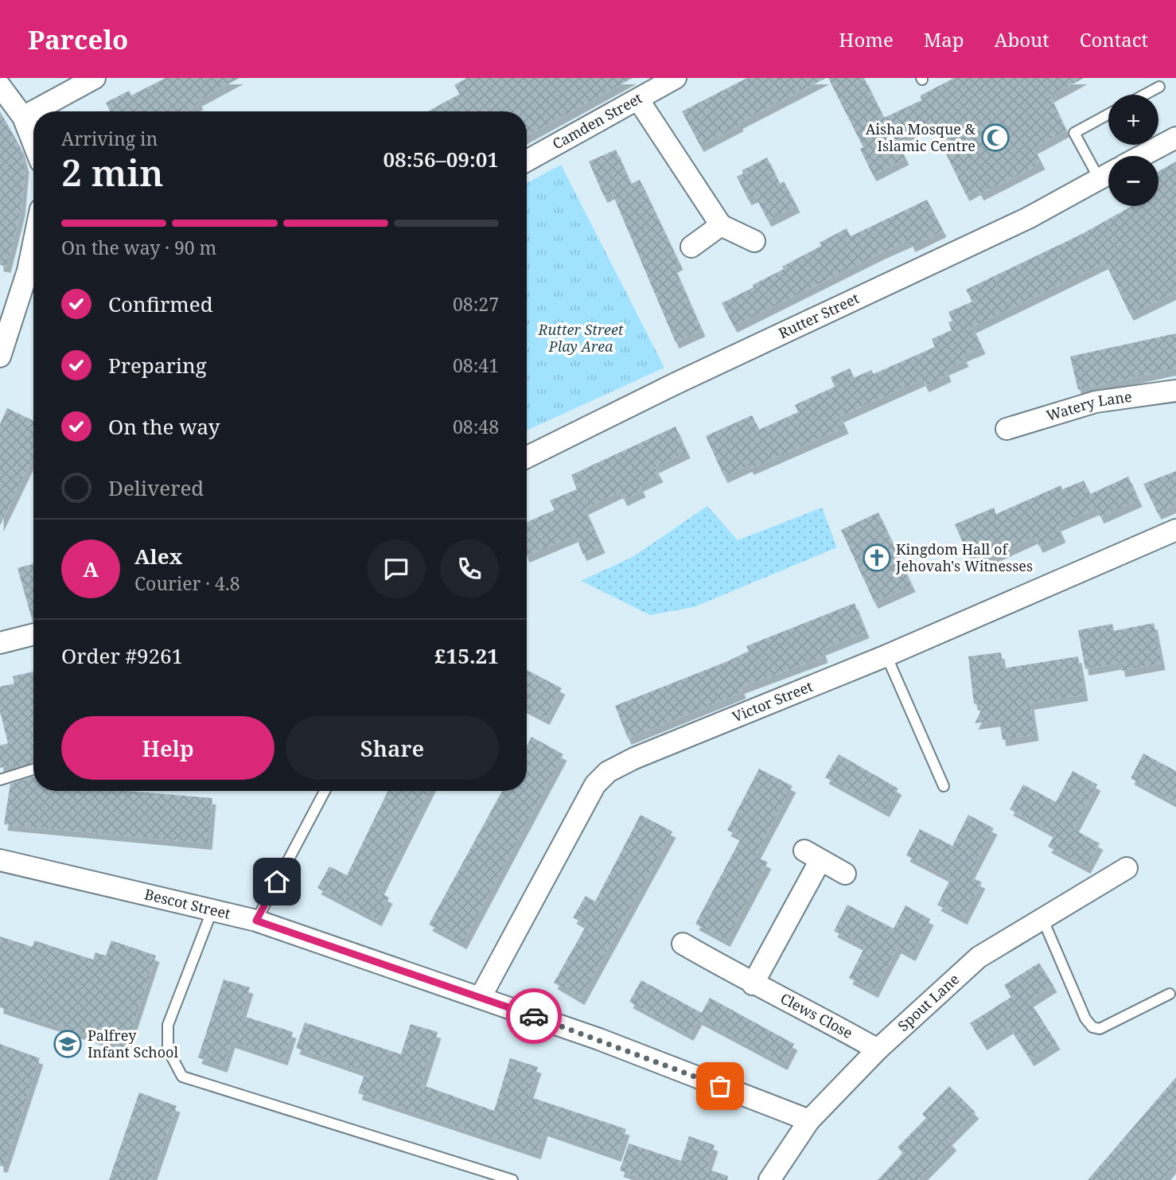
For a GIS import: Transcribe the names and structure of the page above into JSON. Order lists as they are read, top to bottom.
{
  "streets": {
    "street": [
      "Camden Street",
      "Rutter Street",
      "Watery Lane",
      "Victor Street",
      "Bescot Street",
      "Spout Lane",
      "Clews Close"
    ]
  },
  "crossings": [
    ["Victor Street", "Bescot Street"],
    ["Bescot Street", "Spout Lane"],
    ["Spout Lane", "Clews Close"]
  ],
  "parks": ["Rutter Street Play Area"],
  "places": {
    "mosque": ["Aisha Mosque & Islamic Centre"],
    "church": ["Kingdom Hall of Jehovah's Witnesses"],
    "school or university": ["Palfrey Infant School"]
  },
  "page": {
    "header": "Parcelo",
    "nav": [
      "Home",
      "Map",
      "About",
      "Contact"
    ],
    "map_buttons": ["+", "−"],
    "heading": ["2 min", "Arriving in", "08:56–09:01"],
    "panel": [
      "Alex",
      "Courier · 4.8",
      "Order #9261",
      "£15.21"
    ],
    "bar": "On the way · 90 m",
    "list": [
      ["Confirmed", "08:27"],
      ["Preparing", "08:41"],
      ["On the way", "08:48"],
      "Delivered"
    ],
    "round": "A",
    "buttons": ["Help", "Share"]
  }
}
